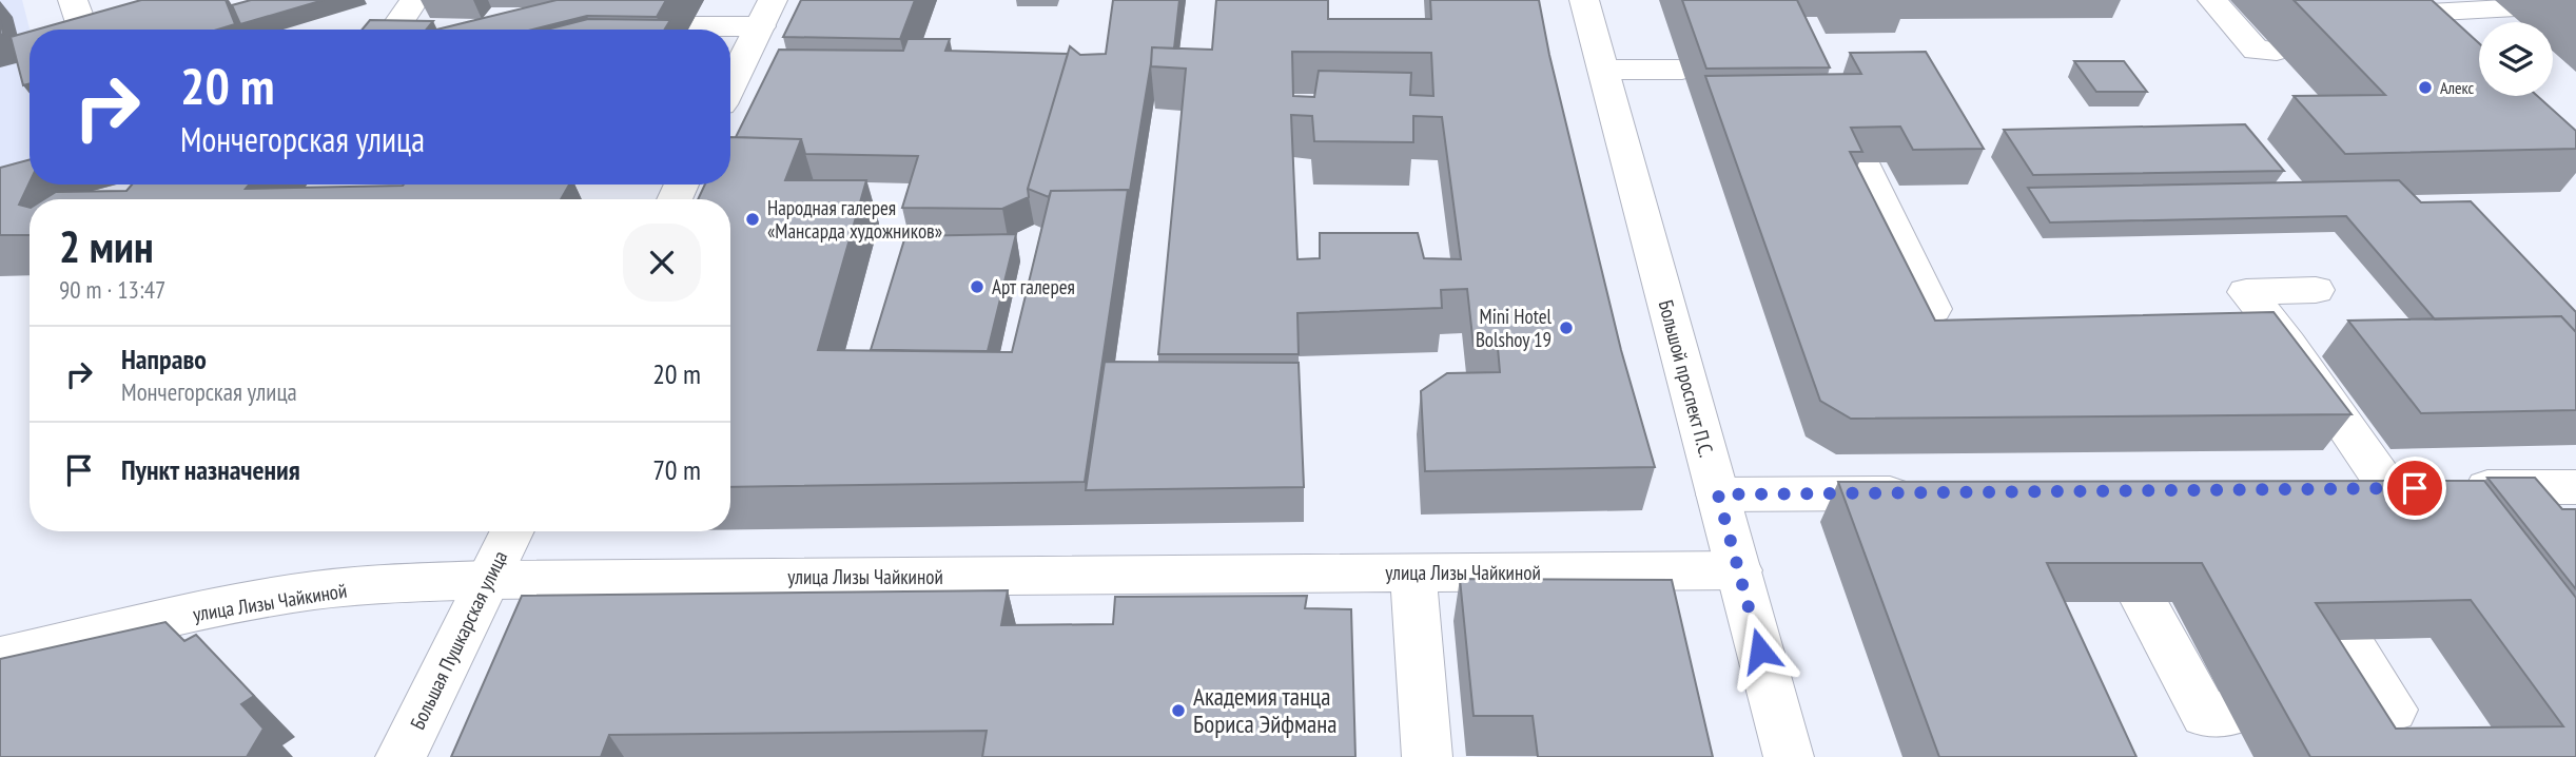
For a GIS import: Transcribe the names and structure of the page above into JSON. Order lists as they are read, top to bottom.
{
  "streets": {
    "street": ["Большой проспект П.С.", "улица Лизы Чайкиной", "Большая Пушкарская улица"]
  },
  "crossings": [
    ["Большой проспект П.С.", "улица Лизы Чайкиной"],
    ["улица Лизы Чайкиной", "Большая Пушкарская улица"]
  ],
  "places": [
    "Алекс",
    "Народная галерея «Мансарда художников»",
    "Арт галерея",
    "Mini Hotel Bolshoy 19",
    "Академия танца Бориса Эйфмана"
  ],
  "page": {
    "turn": ["20 m", "Мончегорская улица"],
    "heading": ["2 мин", "90 m · 13:47"],
    "list": [
      {
        "name": "Направо",
        "note": "Мончегорская улица",
        "value": "20 m"
      },
      {
        "name": "Пункт назначения",
        "value": "70 m"
      }
    ]
  }
}
